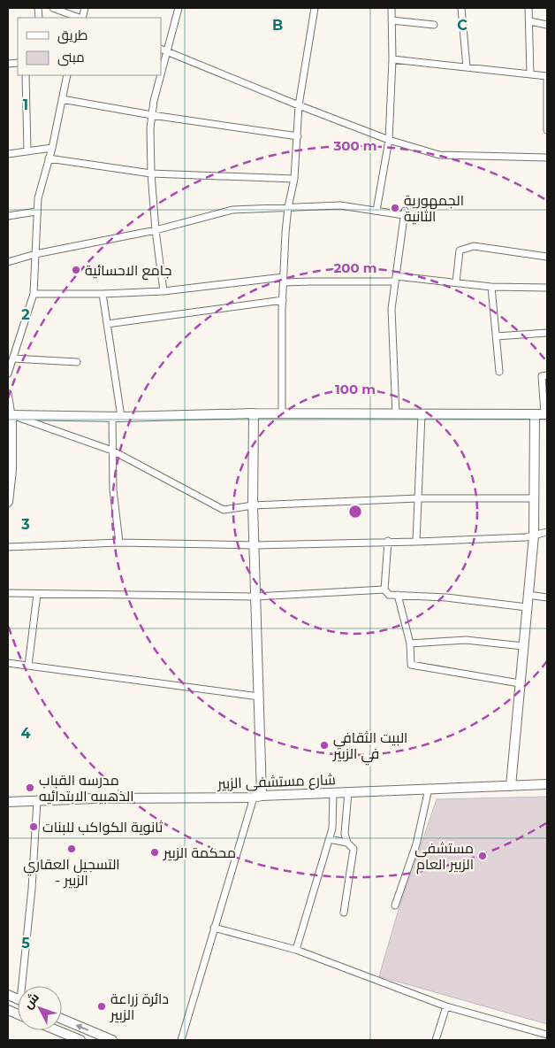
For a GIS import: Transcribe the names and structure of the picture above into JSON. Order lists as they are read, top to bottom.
{
  "streets": {
    "street": ["شارع مستشفى الزبير"]
  },
  "places": [
    "الجمهورية الثانية",
    "جامع الاحسائية",
    "البيت الثقافي في الزبير",
    "مدرسه القباب الذهبيه الابتدائيه",
    "ثانوية الكواكب للبنات",
    "التسجيل العقاري - الزبير",
    "محكمة الزبير",
    "مستشفى الزبير العام",
    "دائرة زراعة الزبير"
  ],
  "legend": ["طريق", "مبنى"],
  "north": "top left",
  "grid": {
    "columns": ["B", "C"],
    "rows": [
      "1",
      "2",
      "3",
      "4",
      "5"
    ]
  },
  "rings": ["300 m", "200 m", "100 m"]
}
